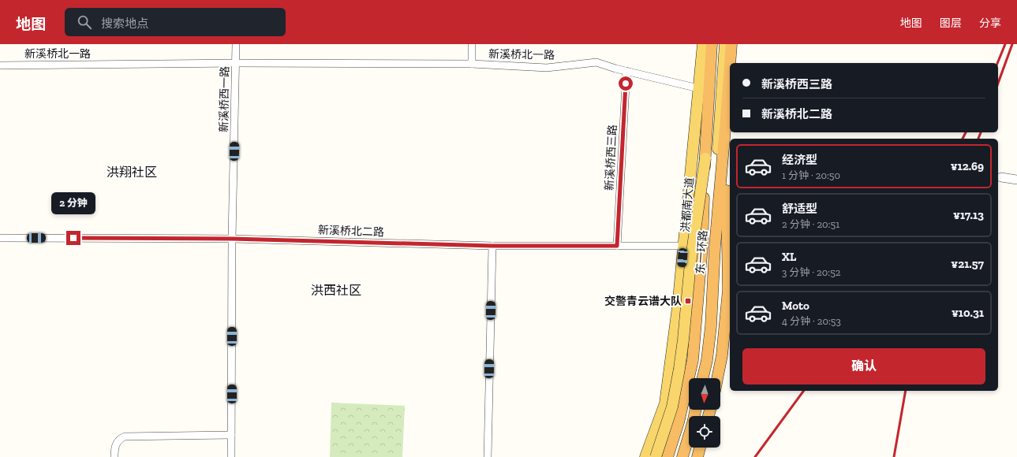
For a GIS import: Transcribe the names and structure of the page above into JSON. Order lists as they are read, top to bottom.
{
  "streets": {
    "highway": ["东一环路"],
    "main road": ["洪都南大道"],
    "street": [
      "新溪桥北一路",
      "新溪桥西一路",
      "新溪桥西三路",
      "新溪桥北二路"
    ]
  },
  "crossings": [
    ["新溪桥北一路", "新溪桥西一路"],
    ["新溪桥北一路", "新溪桥西三路"],
    ["新溪桥北一路", "洪都南大道"],
    ["新溪桥西一路", "新溪桥北二路"],
    ["新溪桥西三路", "新溪桥北二路"],
    ["洪都南大道", "新溪桥北二路"],
    ["新溪桥北二路", "东一环路"]
  ],
  "districts": ["洪翔社区", "洪西社区"],
  "places": {
    "transit": ["交警青云谱大队"]
  },
  "north": "bottom",
  "page": {
    "header": "地图",
    "search": "搜索地点",
    "nav": ["地图", "图层", "分享"],
    "banner": ["新溪桥西三路", "新溪桥北二路"],
    "list": [
      {
        "name": "经济型",
        "note": "1 分钟 · 20:50",
        "value": "¥12.69"
      },
      {
        "name": "舒适型",
        "note": "2 分钟 · 20:51",
        "value": "¥17.13"
      },
      {
        "name": "XL",
        "note": "3 分钟 · 20:52",
        "value": "¥21.57"
      },
      {
        "name": "Moto",
        "note": "4 分钟 · 20:53",
        "value": "¥10.31"
      }
    ],
    "bubble": "2 分钟",
    "buttons": "确认"
  }
}
